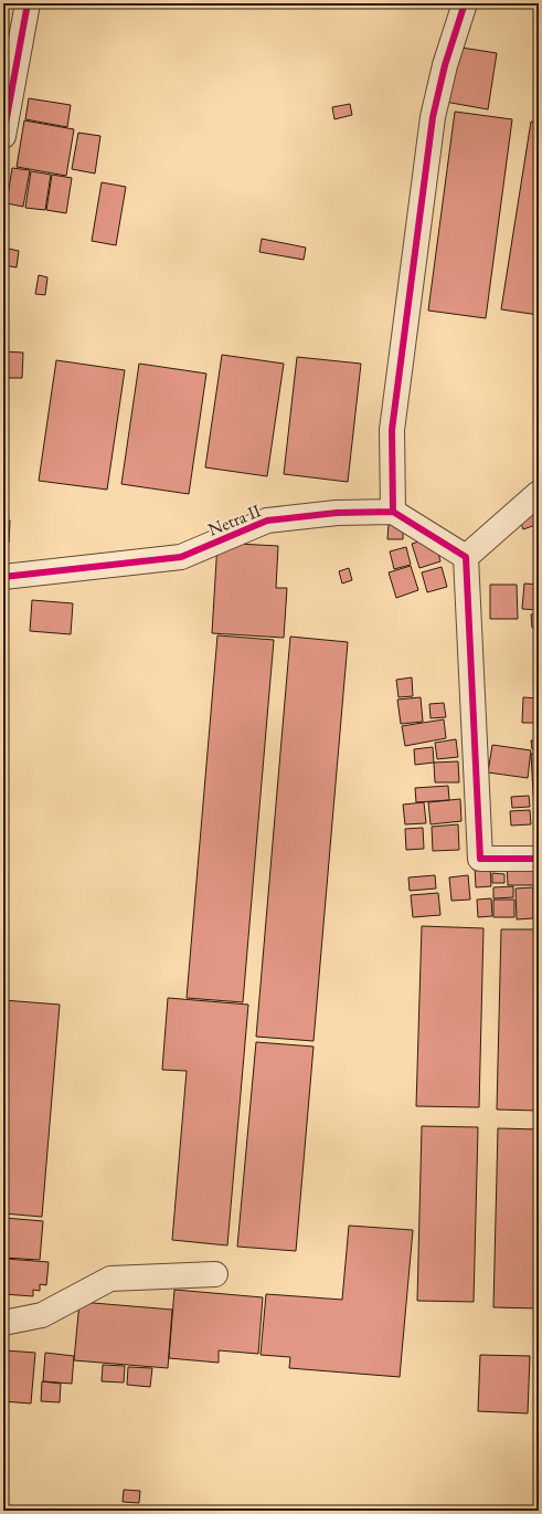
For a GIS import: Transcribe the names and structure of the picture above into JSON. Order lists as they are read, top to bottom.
{
  "streets": {
    "street": ["Netra II"]
  }
}
